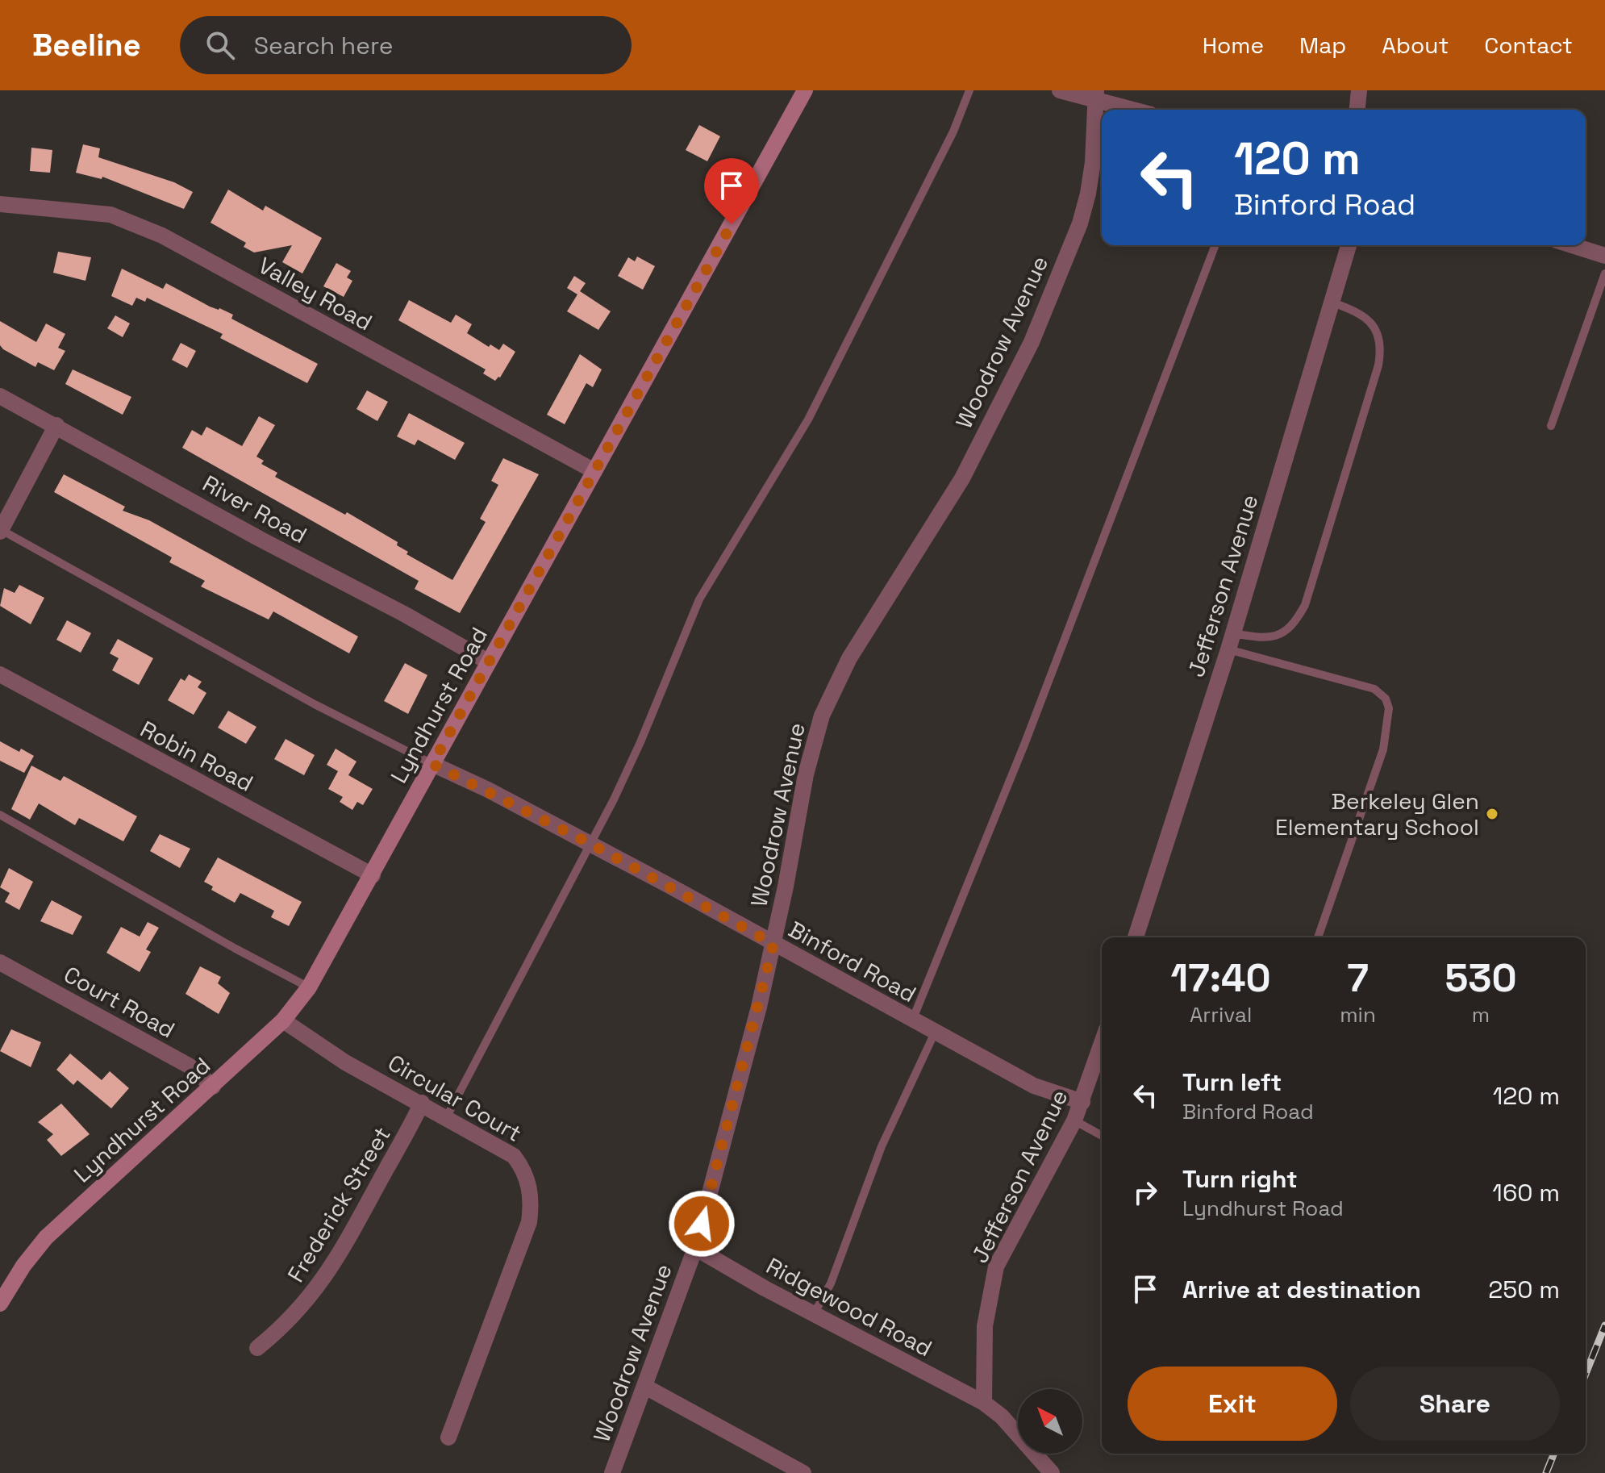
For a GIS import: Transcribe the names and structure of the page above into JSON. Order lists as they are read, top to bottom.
{
  "streets": {
    "main road": ["Lyndhurst Road"],
    "street": [
      "Valley Road",
      "Woodrow Avenue",
      "River Road",
      "Jefferson Avenue",
      "Robin Road",
      "Binford Road",
      "Court Road",
      "Circular Court",
      "Frederick Street",
      "Ridgewood Road"
    ]
  },
  "crossings": [
    ["Valley Road", "Lyndhurst Road"],
    ["Woodrow Avenue", "Binford Road"],
    ["Woodrow Avenue", "Ridgewood Road"],
    ["River Road", "Lyndhurst Road"],
    ["Jefferson Avenue", "Binford Road"],
    ["Jefferson Avenue", "Ridgewood Road"],
    ["Lyndhurst Road", "Robin Road"],
    ["Lyndhurst Road", "Binford Road"],
    ["Lyndhurst Road", "Court Road"],
    ["Lyndhurst Road", "Circular Court"],
    ["Circular Court", "Frederick Street"]
  ],
  "places": ["Berkeley Glen Elementary School"],
  "north": "top left",
  "page": {
    "header": "Beeline",
    "search": "Search here",
    "nav": [
      "Home",
      "Map",
      "About",
      "Contact"
    ],
    "turn": ["120 m", "Binford Road"],
    "eta": [
      "17:40",
      "Arrival",
      "7",
      "min",
      "530",
      "m"
    ],
    "list": [
      {
        "name": "Turn left",
        "note": "Binford Road",
        "value": "120 m"
      },
      {
        "name": "Turn right",
        "note": "Lyndhurst Road",
        "value": "160 m"
      },
      {
        "name": "Arrive at destination",
        "value": "250 m"
      }
    ],
    "buttons": ["Exit", "Share"]
  }
}
